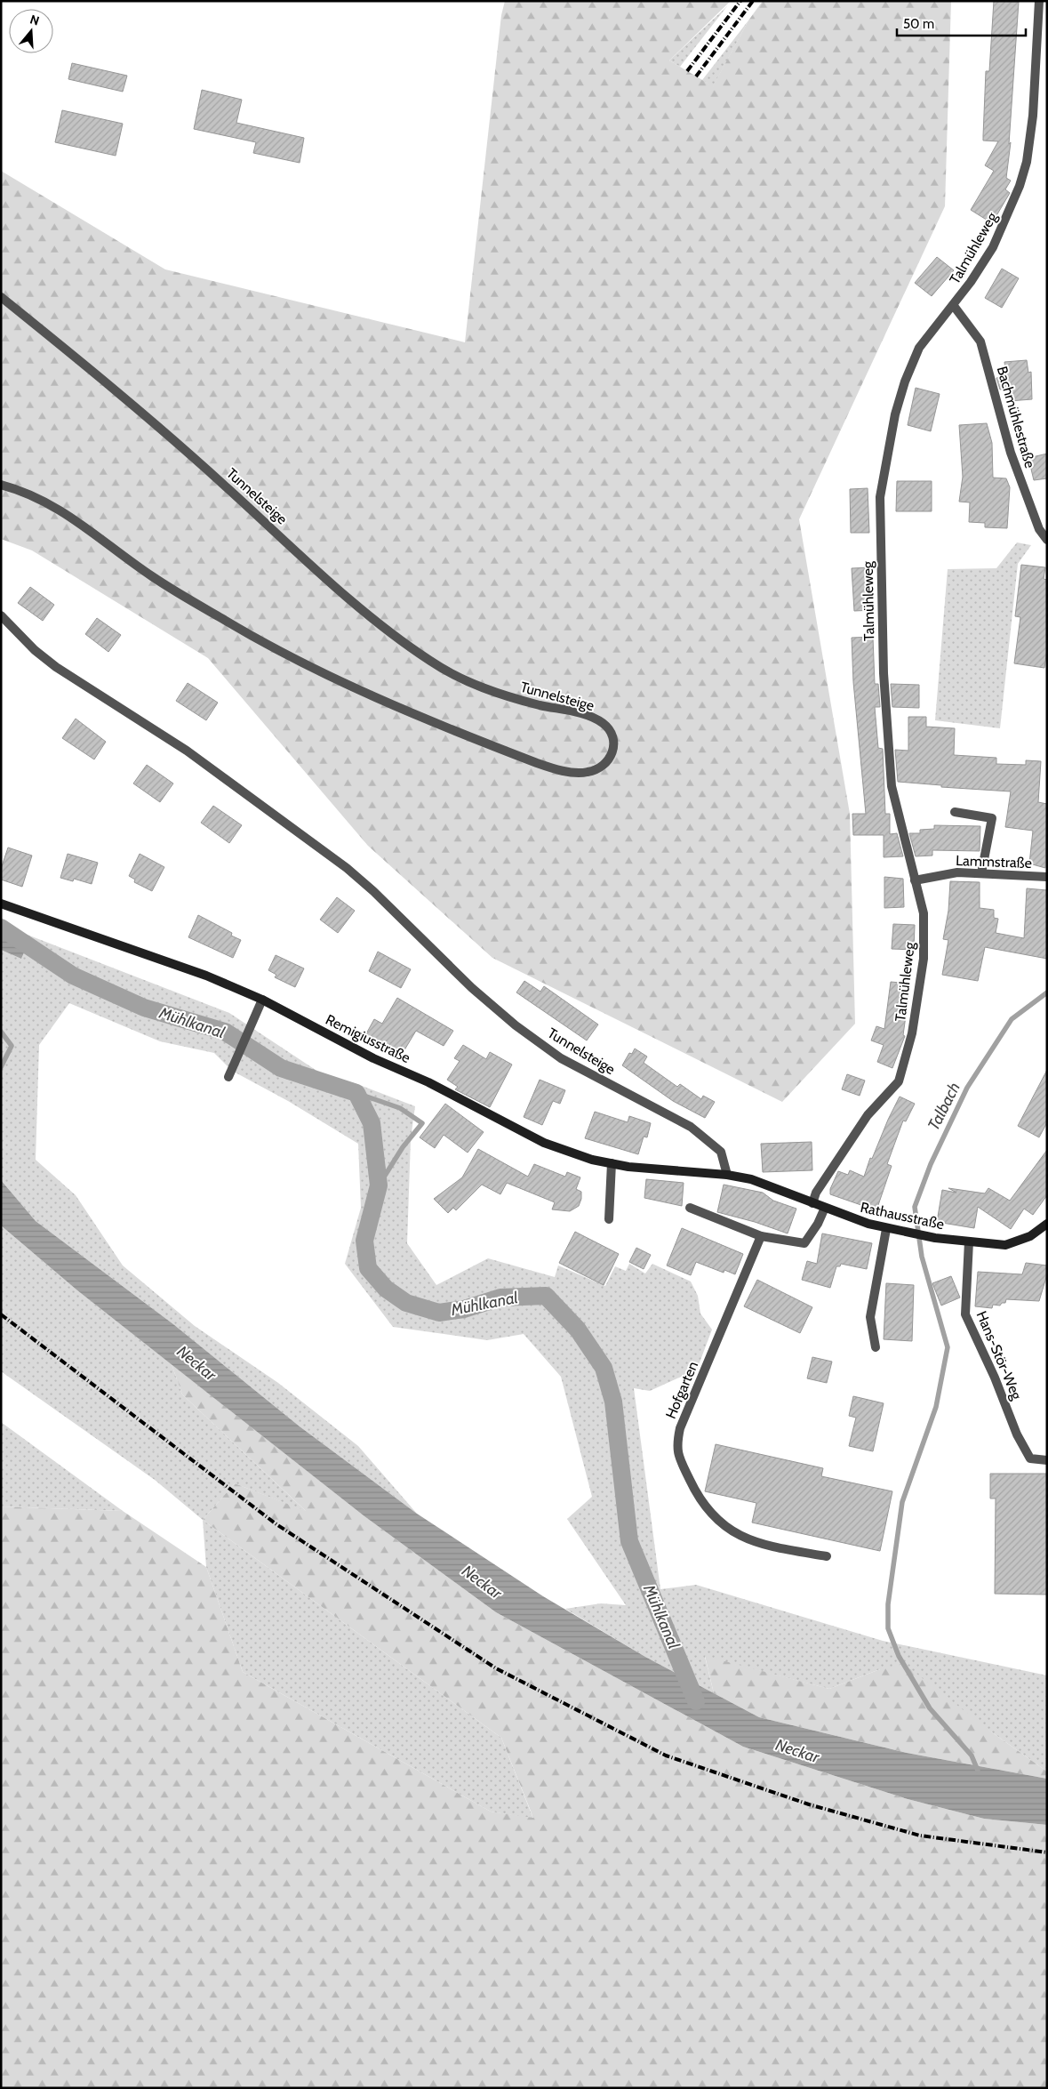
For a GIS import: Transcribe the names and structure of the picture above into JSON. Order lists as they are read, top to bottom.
{
  "streets": {
    "main road": ["Remigiusstraße", "Rathausstraße"],
    "street": [
      "Talmühleweg",
      "Bachmühlestraße",
      "Tunnelsteige",
      "Lammstraße",
      "Hans-Stör-Weg",
      "Hofgarten"
    ]
  },
  "crossings": [
    ["Talmühleweg", "Bachmühlestraße"],
    ["Talmühleweg", "Lammstraße"],
    ["Talmühleweg", "Rathausstraße"],
    ["Tunnelsteige", "Remigiusstraße"],
    ["Tunnelsteige", "Rathausstraße"],
    ["Remigiusstraße", "Rathausstraße"],
    ["Rathausstraße", "Hans-Stör-Weg"]
  ],
  "water": ["Mühlkanal", "Talbach", "Neckar"],
  "scale_bar": "50 m",
  "north": "top"
}
